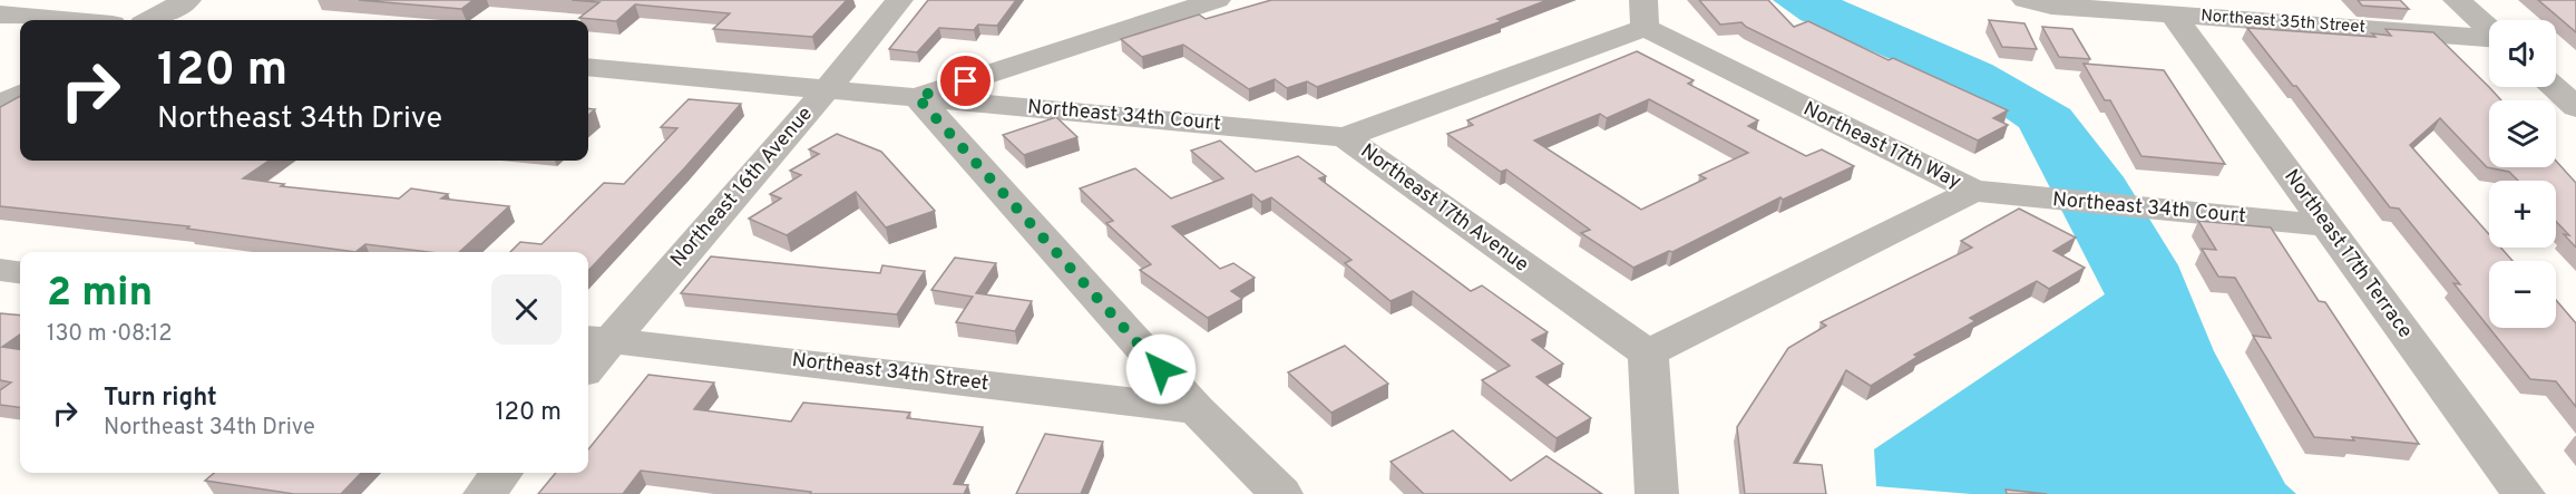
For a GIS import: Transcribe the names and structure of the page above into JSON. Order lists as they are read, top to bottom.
{
  "streets": {
    "street": [
      "Northeast 35th Street",
      "Northeast 34th Court",
      "Northeast 17th Way",
      "Northeast 16th Avenue",
      "Northeast 17th Avenue",
      "Northeast 17th Terrace",
      "Northeast 34th Street"
    ]
  },
  "crossings": [
    ["Northeast 35th Street", "Northeast 17th Terrace"],
    ["Northeast 34th Court", "Northeast 17th Way"],
    ["Northeast 34th Court", "Northeast 16th Avenue"],
    ["Northeast 34th Court", "Northeast 17th Avenue"],
    ["Northeast 34th Court", "Northeast 17th Terrace"],
    ["Northeast 17th Way", "Northeast 17th Avenue"],
    ["Northeast 16th Avenue", "Northeast 34th Street"]
  ],
  "page": {
    "map_buttons": ["+", "−"],
    "turn": ["120 m", "Northeast 34th Drive"],
    "heading": ["2 min", "130 m · 08:12"],
    "list": [
      {
        "name": "Turn right",
        "note": "Northeast 34th Drive",
        "value": "120 m"
      }
    ]
  }
}
